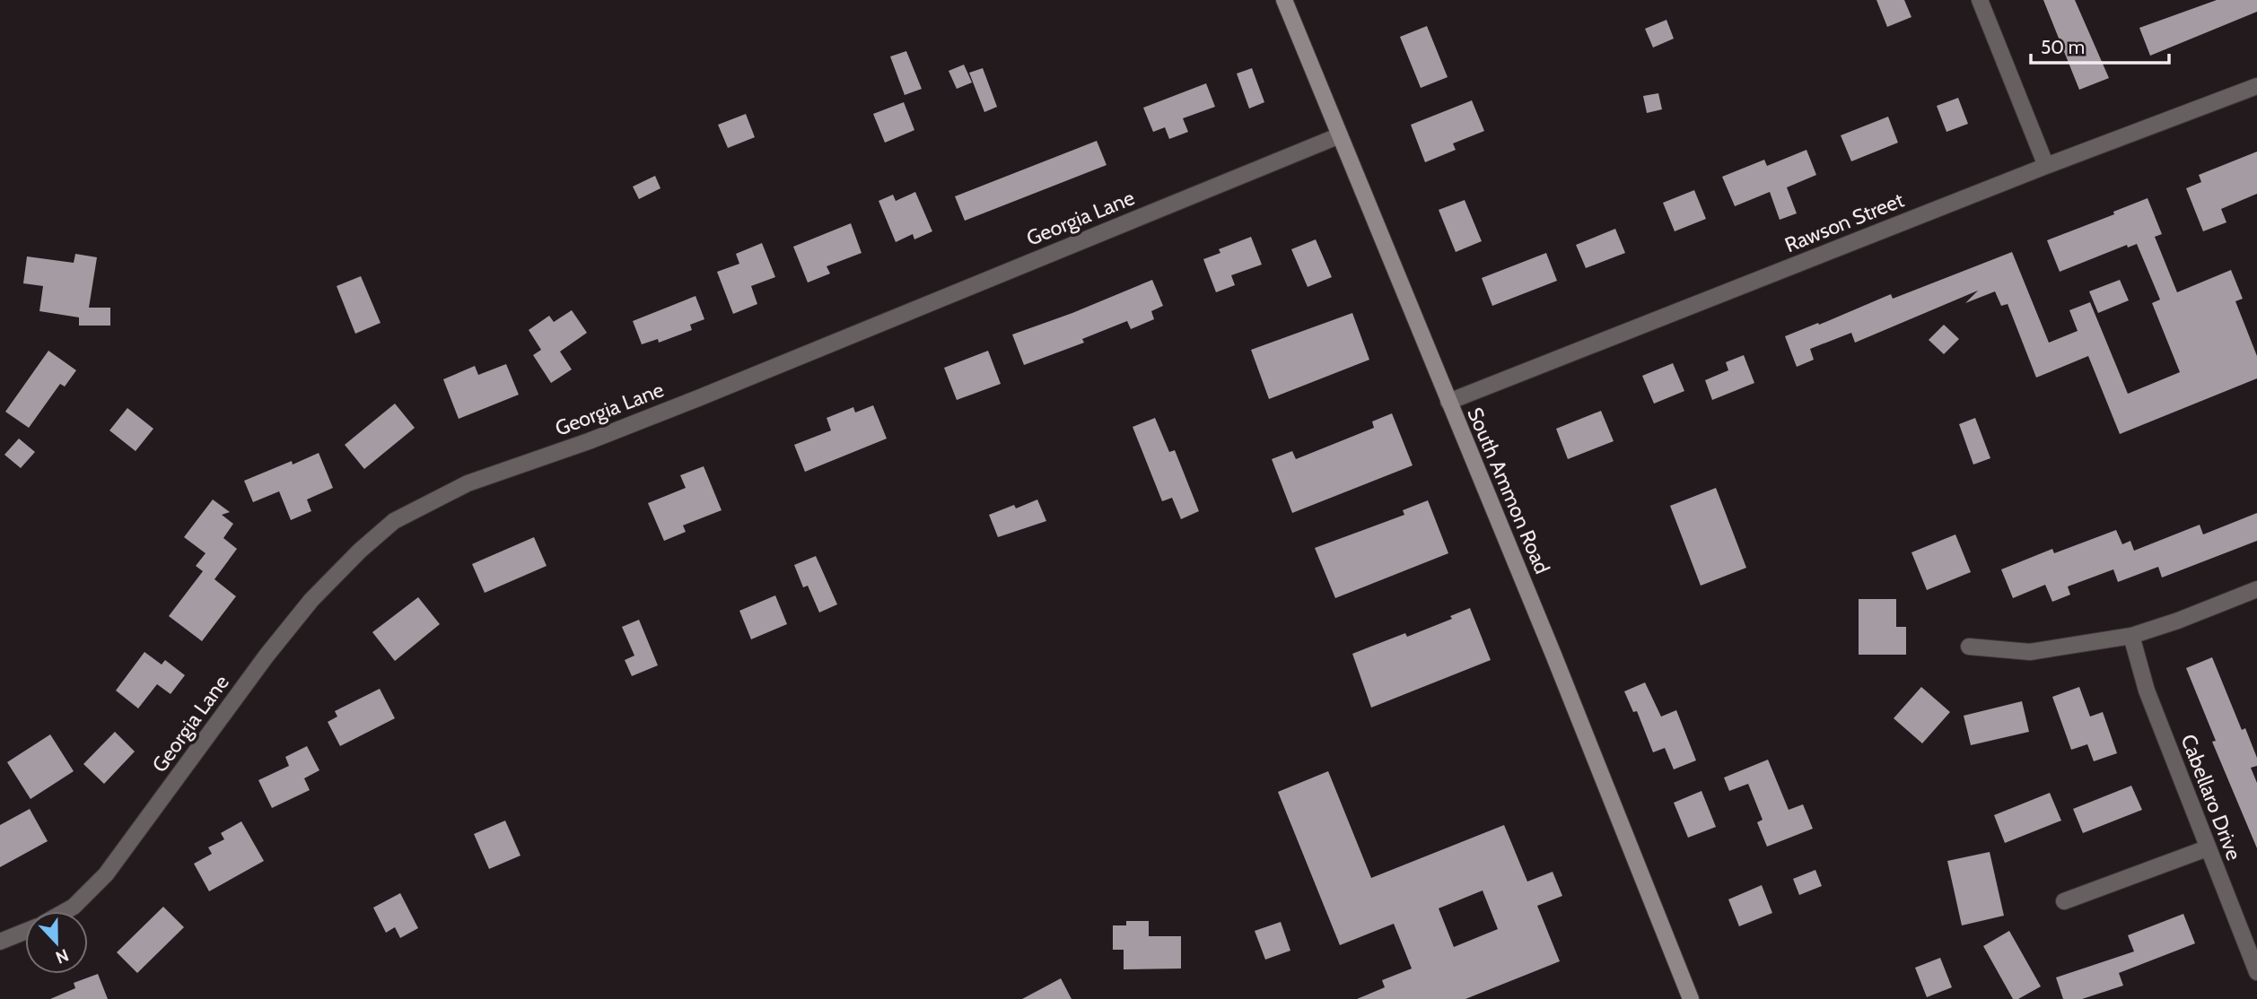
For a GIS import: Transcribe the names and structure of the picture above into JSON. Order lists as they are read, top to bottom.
{
  "streets": {
    "main road": ["South Ammon Road"],
    "street": ["Georgia Lane", "Rawson Street", "Cabellaro Drive"]
  },
  "crossings": [
    ["Georgia Lane", "South Ammon Road"],
    ["Rawson Street", "South Ammon Road"]
  ],
  "scale_bar": "50 m",
  "north": "bottom"
}
